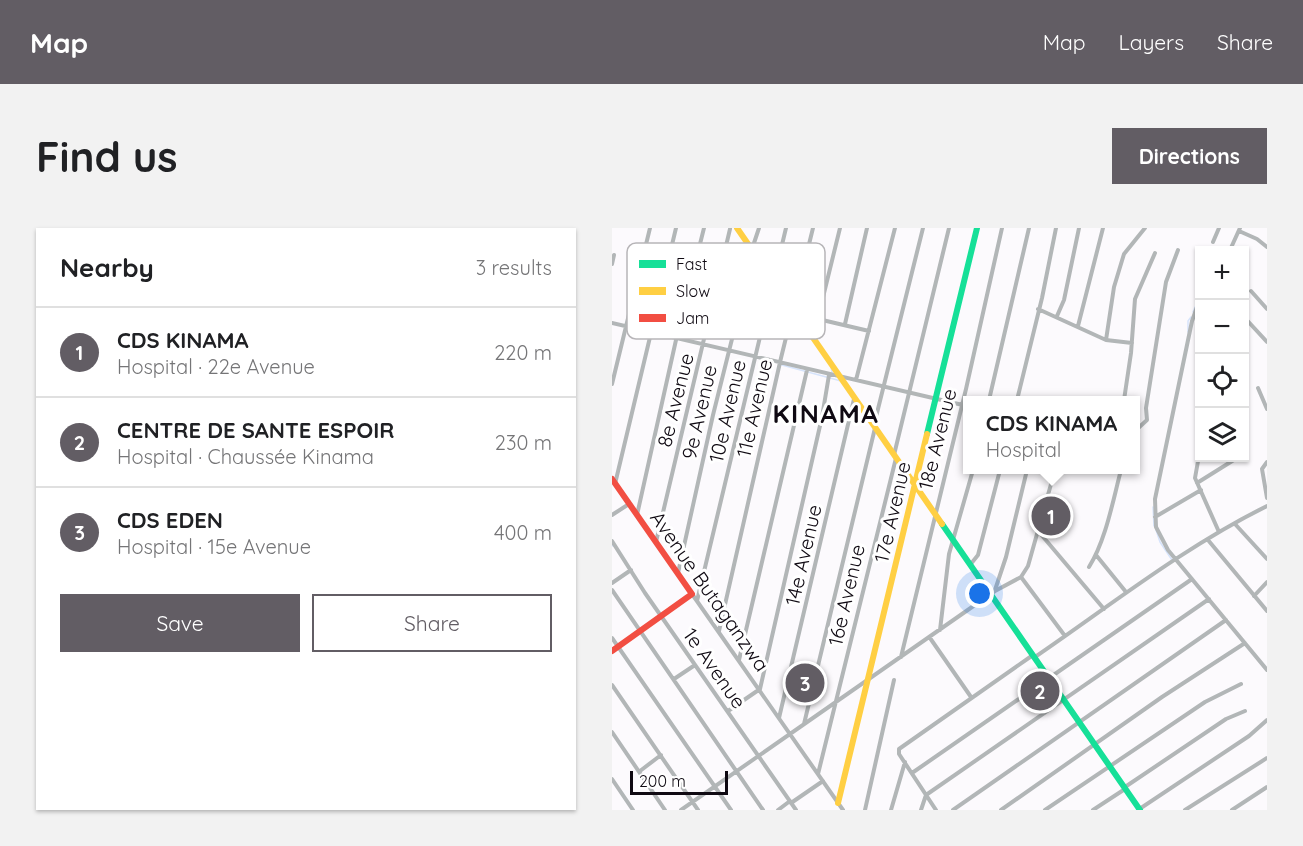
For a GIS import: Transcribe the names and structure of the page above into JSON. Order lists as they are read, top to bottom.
{
  "streets": {
    "street": [
      "8e Avenue",
      "11e Avenue",
      "10e Avenue",
      "9e Avenue",
      "18e Avenue",
      "17e Avenue",
      "14e Avenue",
      "Avenue Butaganzwa",
      "16e Avenue",
      "1e Avenue"
    ]
  },
  "crossings": [
    ["8e Avenue", "Avenue Butaganzwa"],
    ["11e Avenue", "Avenue Butaganzwa"],
    ["10e Avenue", "Avenue Butaganzwa"],
    ["9e Avenue", "Avenue Butaganzwa"],
    ["17e Avenue", "Avenue Butaganzwa"],
    ["14e Avenue", "Avenue Butaganzwa"],
    ["Avenue Butaganzwa", "16e Avenue"]
  ],
  "districts": ["KINAMA"],
  "legend": ["Fast", "Slow", "Jam"],
  "scale_bar": "200 m",
  "page": {
    "header": "Map",
    "nav": ["Map", "Layers", "Share"],
    "buttons": [
      "Directions",
      ["Save", "Share"]
    ],
    "title": "Find us",
    "heading": ["Nearby", "3 results"],
    "map_buttons": ["+", "−"],
    "list": [
      {
        "mark": "1",
        "name": "CDS KINAMA",
        "note": "Hospital · 22e Avenue",
        "value": "220 m"
      },
      {
        "mark": "2",
        "name": "CENTRE DE SANTE ESPOIR",
        "note": "Hospital · Chaussée Kinama",
        "value": "230 m"
      },
      {
        "mark": "3",
        "name": "CDS EDEN",
        "note": "Hospital · 15e Avenue",
        "value": "400 m"
      }
    ],
    "popup": ["CDS KINAMA", "Hospital"],
    "pins": ["1", "3", "2"],
    "scale": "200 m"
  }
}
